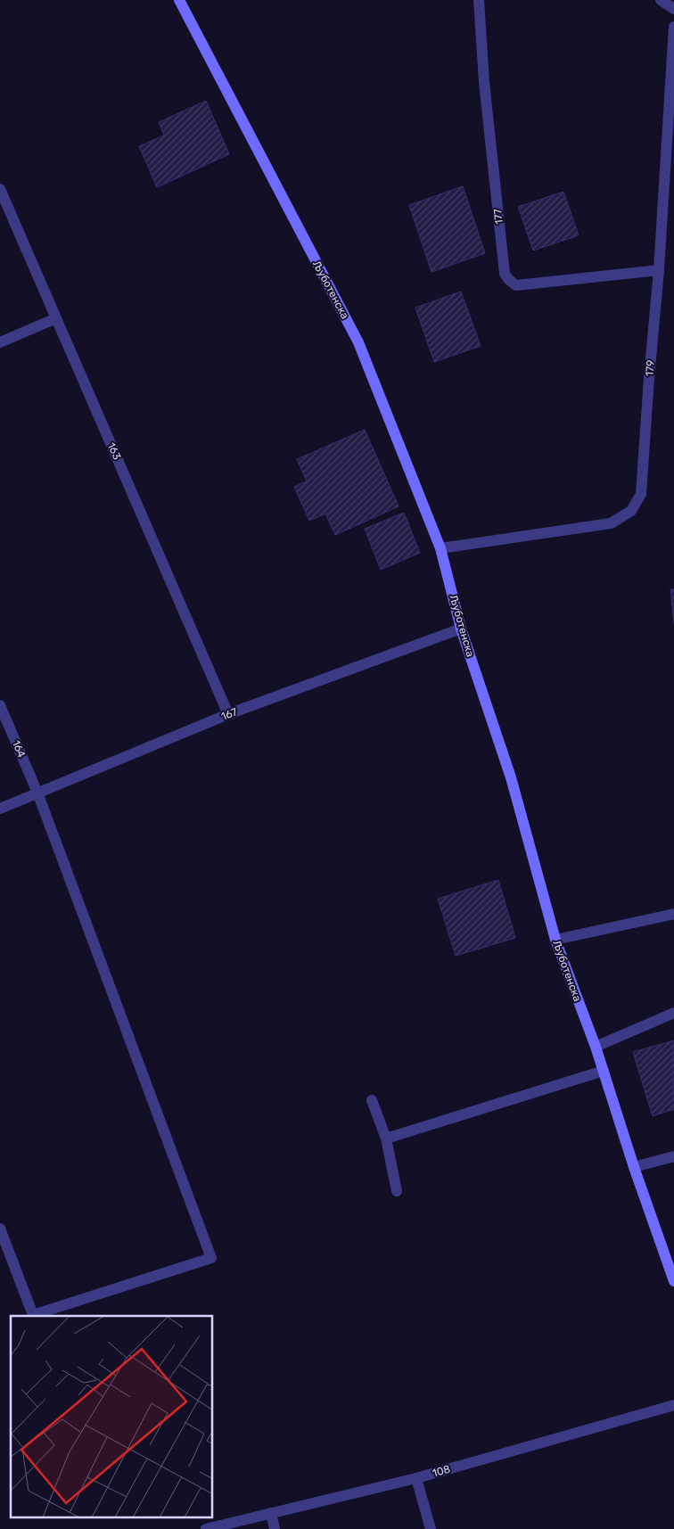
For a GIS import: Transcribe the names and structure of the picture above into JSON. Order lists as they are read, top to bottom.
{
  "streets": {
    "main road": ["Љуботенска"],
    "street": [
      "177",
      "179",
      "163",
      "167",
      "164",
      "108"
    ]
  },
  "crossings": [
    ["177", "179"],
    ["Љуботенска", "179"],
    ["Љуботенска", "167"],
    ["163", "167"],
    ["167", "164"]
  ]
}
